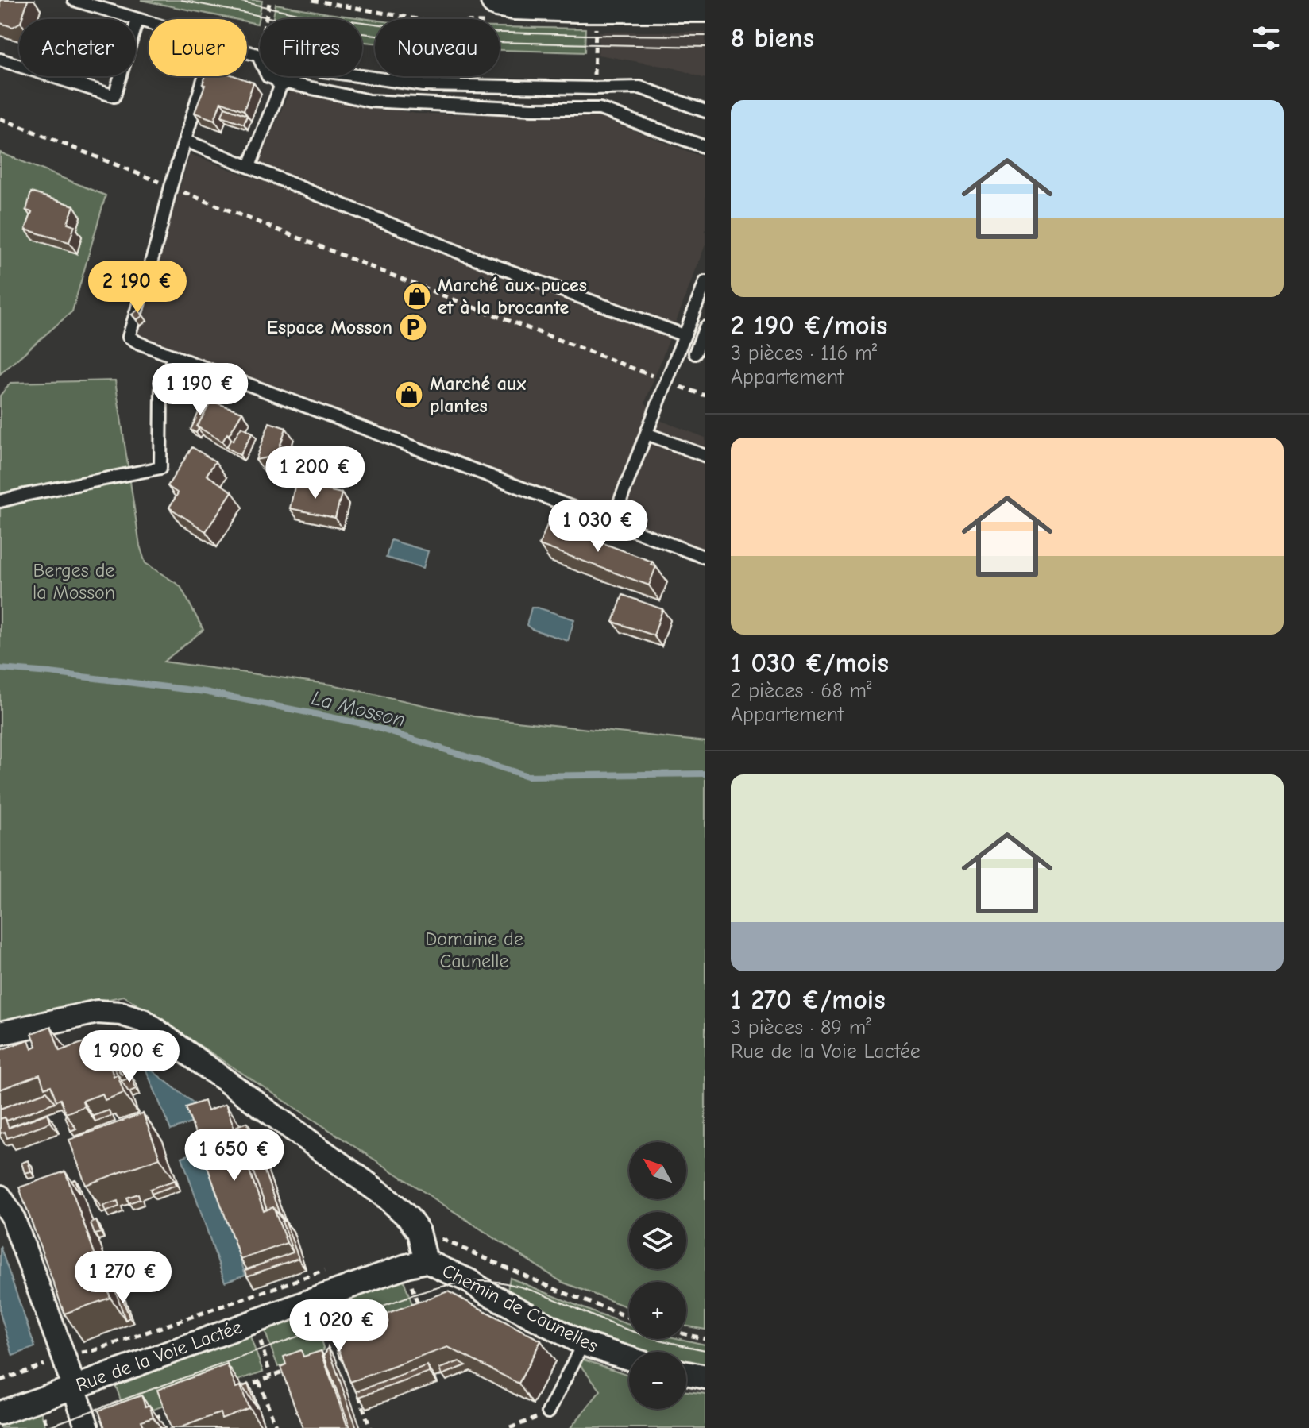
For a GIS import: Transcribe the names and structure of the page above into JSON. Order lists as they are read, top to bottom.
{
  "streets": {
    "street": ["Chemin de Caunelles", "Rue de la Voie Lactée"]
  },
  "crossings": [
    ["Chemin de Caunelles", "Rue de la Voie Lactée"]
  ],
  "water": ["La Mosson"],
  "parks": ["Berges de la Mosson", "Domaine de Caunelle"],
  "places": {
    "shop": ["Marché aux puces et à la brocante", "Marché aux plantes"],
    "parking": ["Espace Mosson"]
  },
  "north": "top left",
  "page": {
    "heading": "8 biens",
    "chip": [
      "Acheter",
      "Louer",
      "Filtres",
      "Nouveau"
    ],
    "list": [
      {
        "name": "2 190 €/mois",
        "note": "3 pièces · 116 m² · Appartement"
      },
      {
        "name": "1 030 €/mois",
        "note": "2 pièces · 68 m² · Appartement"
      },
      {
        "name": "1 270 €/mois",
        "note": "3 pièces · 89 m² · Rue de la Voie Lactée"
      }
    ],
    "price": [
      "2 190 €",
      "1 190 €",
      "1 200 €",
      "1 030 €",
      "1 900 €",
      "1 650 €",
      "1 270 €",
      "1 020 €"
    ],
    "map_buttons": ["+", "−"]
  }
}
